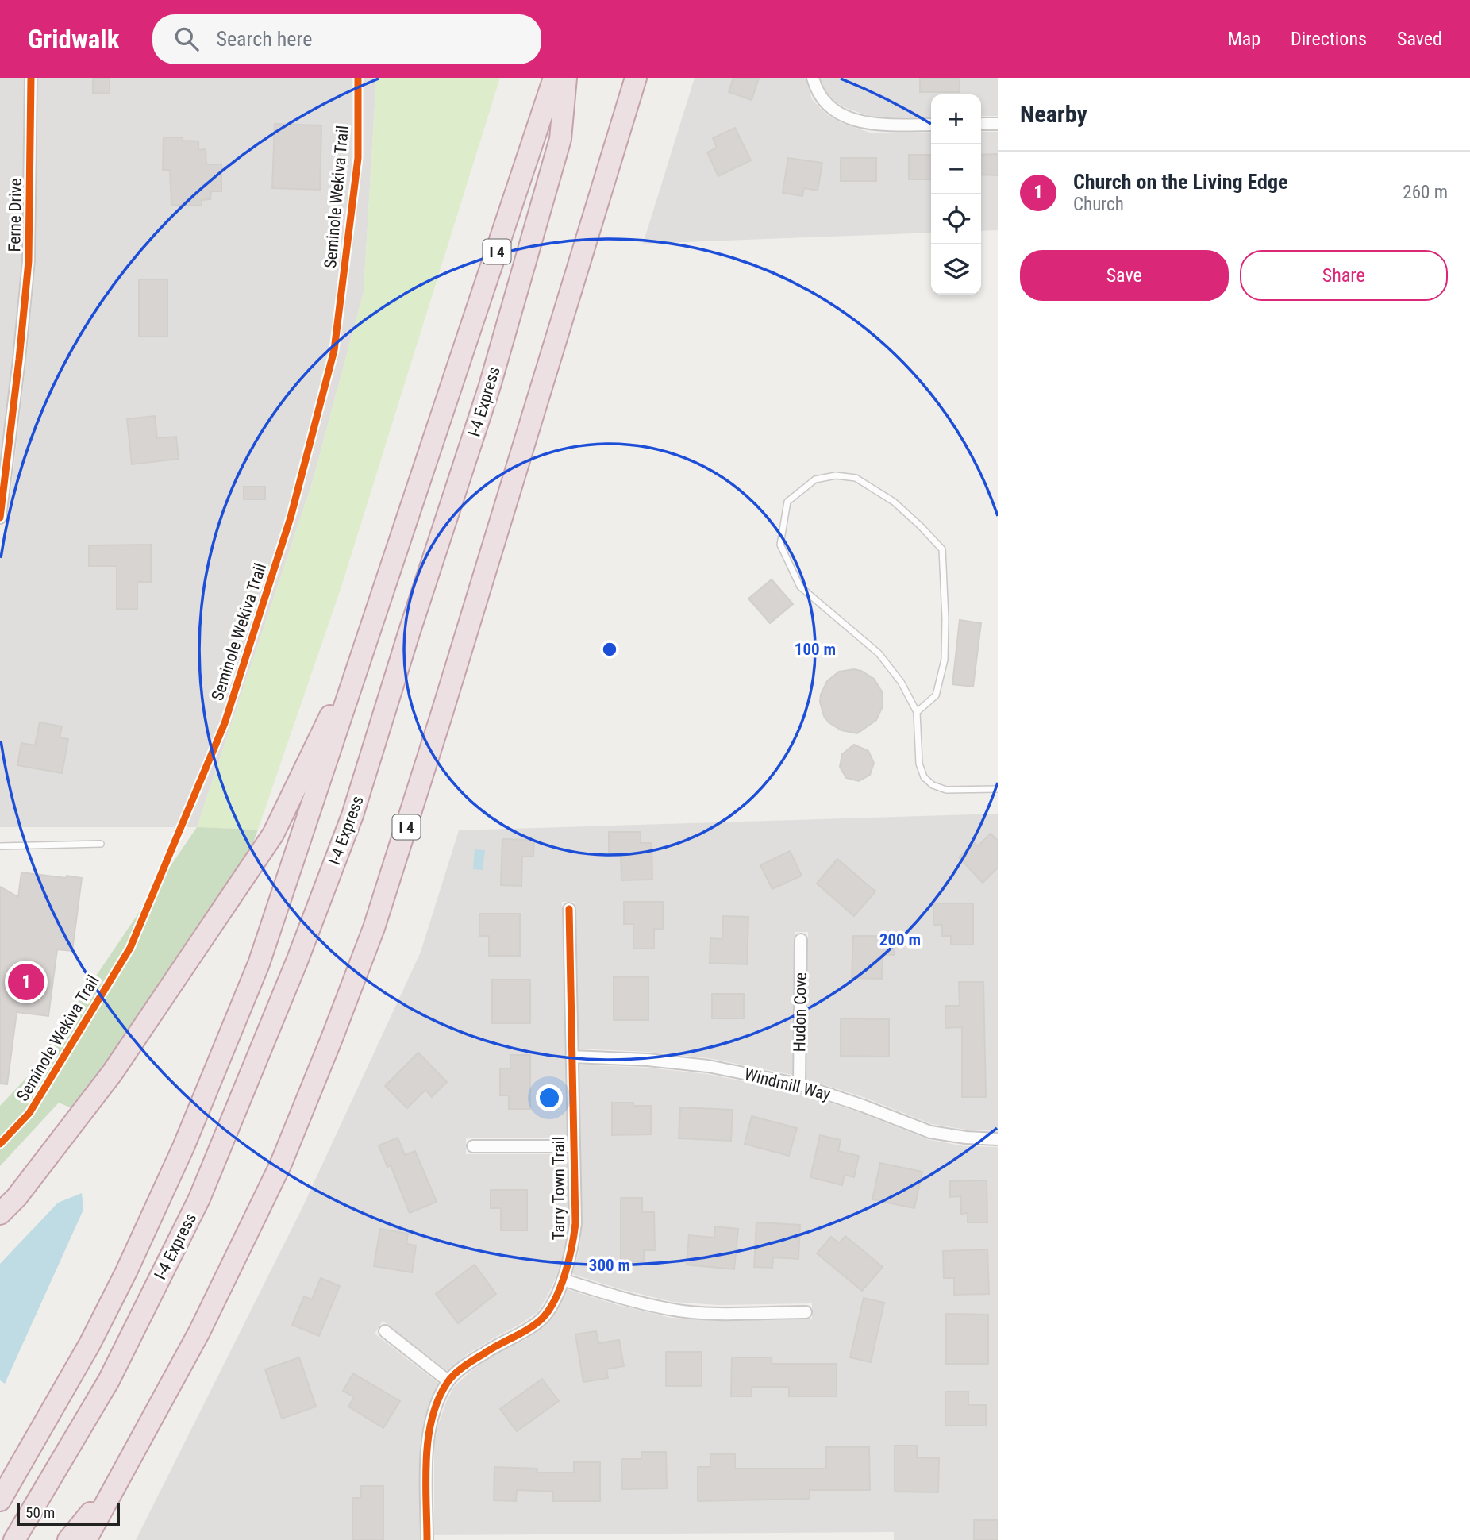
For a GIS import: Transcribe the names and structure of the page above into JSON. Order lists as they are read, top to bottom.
{
  "streets": {
    "highway": ["I 4", "I-4 Express"],
    "street": [
      "Ferne Drive",
      "Hudon Cove",
      "Windmill Way",
      "Tarry Town Trail"
    ],
    "cycle path": ["Seminole Wekiva Trail"]
  },
  "crossings": [
    ["Hudon Cove", "Windmill Way"],
    ["Windmill Way", "Tarry Town Trail"]
  ],
  "scale_bar": "50 m",
  "page": {
    "header": "Gridwalk",
    "search": "Search here",
    "nav": ["Map", "Directions", "Saved"],
    "heading": "Nearby",
    "map_buttons": ["+", "−"],
    "list": [
      {
        "mark": "1",
        "name": "Church on the Living Edge",
        "note": "Church",
        "value": "260 m"
      }
    ],
    "buttons": ["Save", "Share"],
    "pins": "1",
    "scale": "50 m"
  },
  "rings": ["100 m", "200 m", "300 m"]
}
